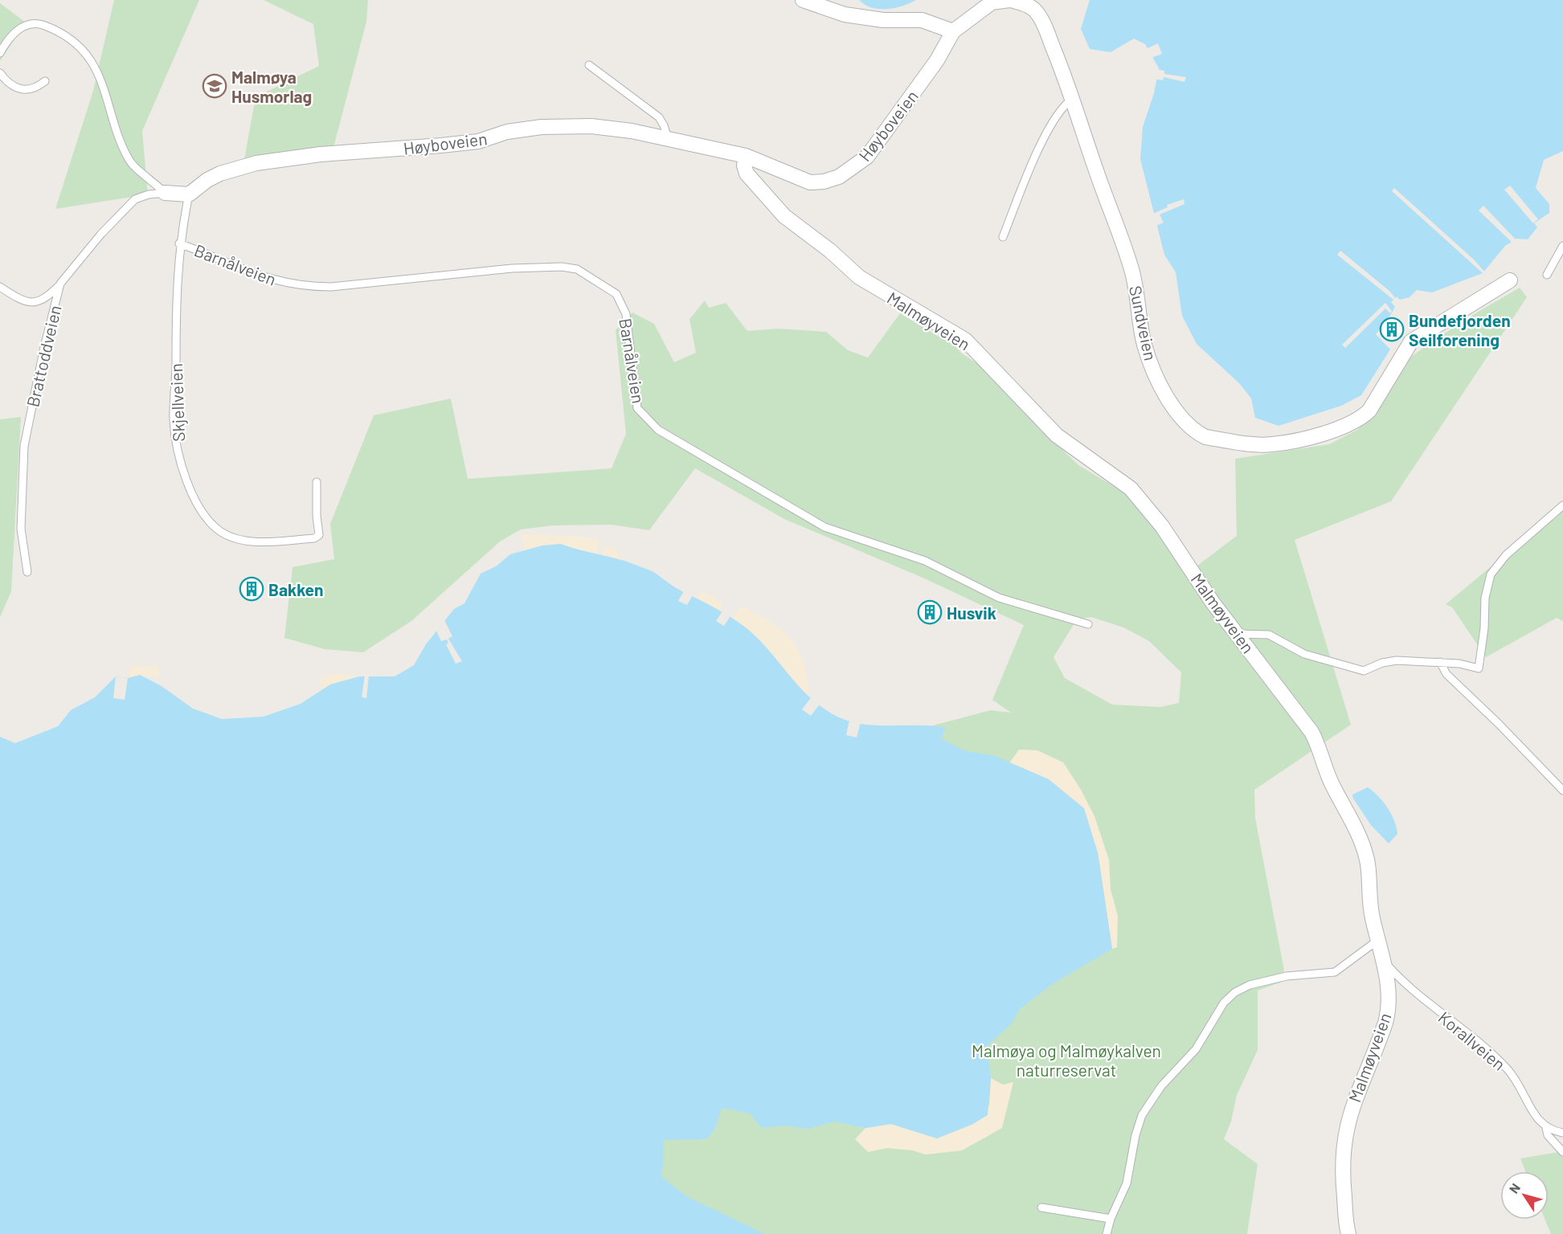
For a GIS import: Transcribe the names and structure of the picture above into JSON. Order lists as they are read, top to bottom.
{
  "streets": {
    "street": ["Høyboveien", "Malmøyveien", "Sundveien"],
    "lane": [
      "Barnålveien",
      "Brattoddveien",
      "Skjellveien",
      "Korallveien"
    ]
  },
  "crossings": [
    ["Høyboveien", "Malmøyveien"],
    ["Høyboveien", "Sundveien"],
    ["Høyboveien", "Skjellveien"],
    ["Barnålveien", "Skjellveien"],
    ["Malmøyveien", "Korallveien"]
  ],
  "parks": ["Malmøya og Malmøykalven naturreservat"],
  "places": {
    "school or university": ["Malmøya Husmorlag"],
    "building": ["Bundefjorden Seilforening", "Bakken", "Husvik"]
  },
  "north": "top left"
}
